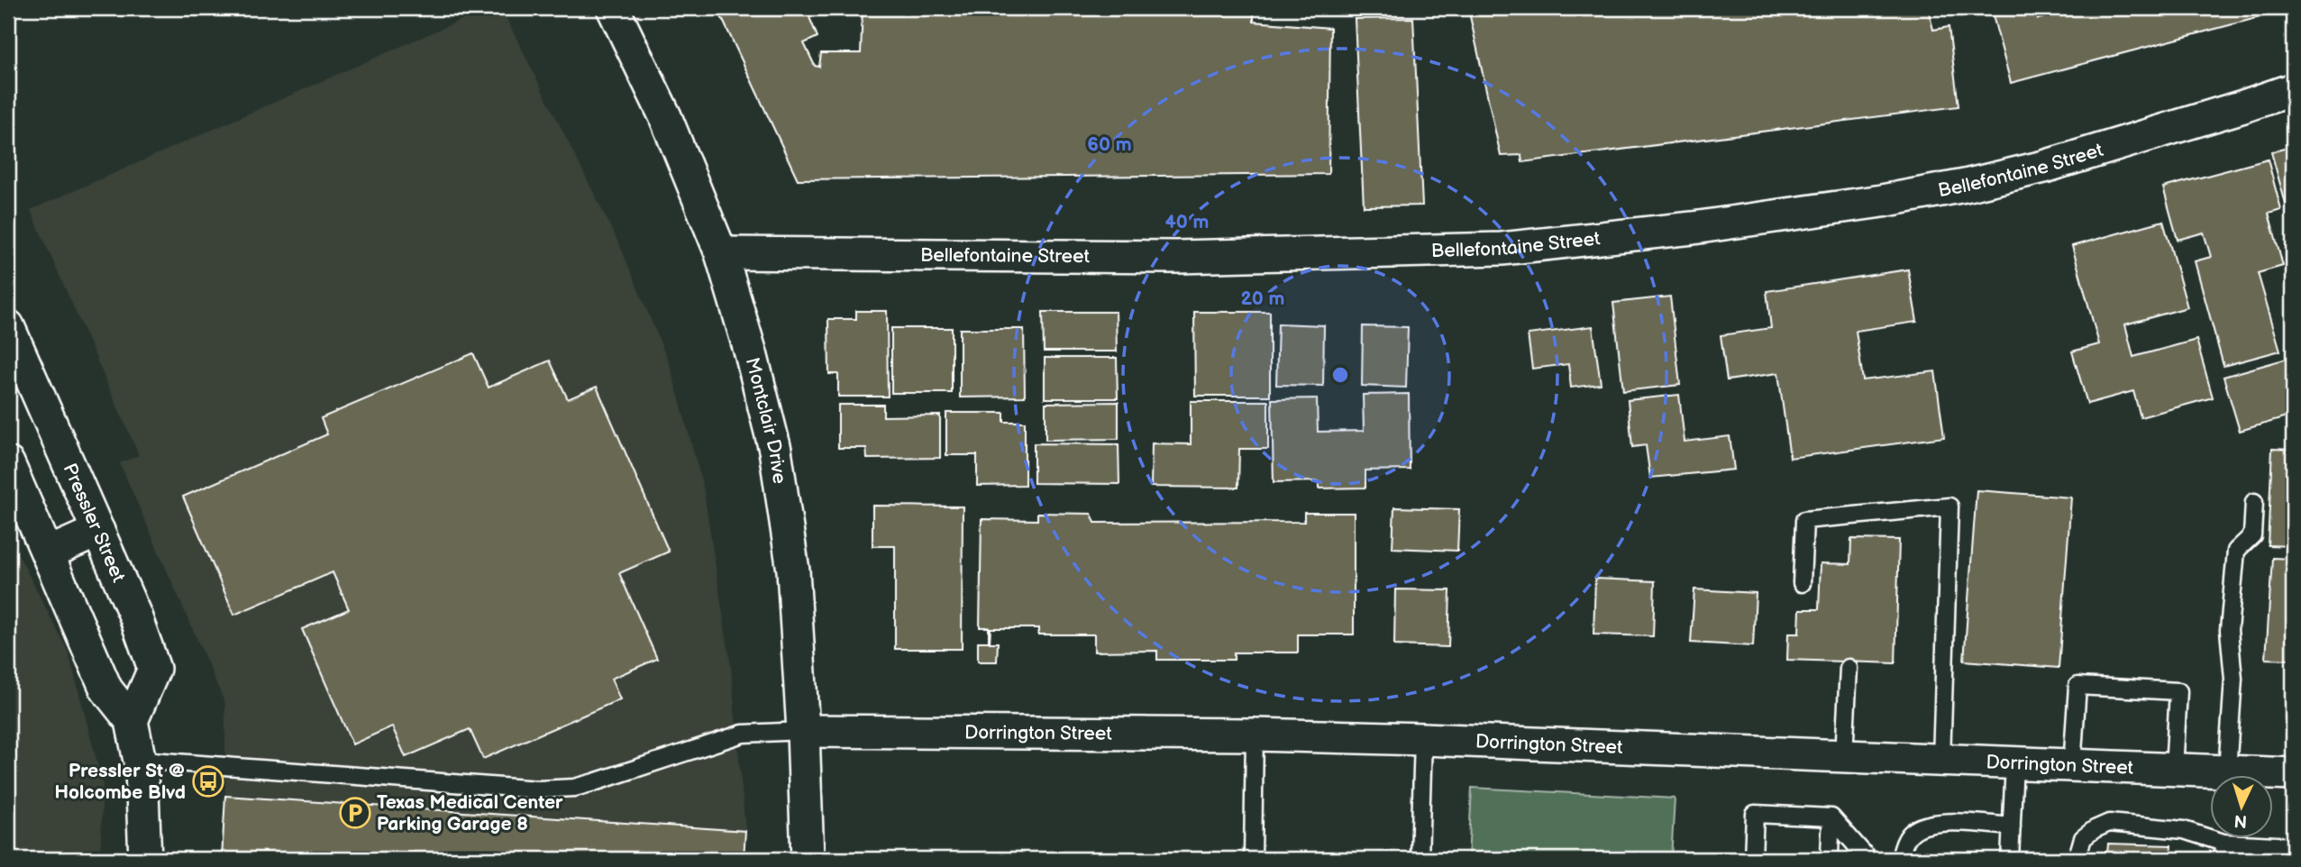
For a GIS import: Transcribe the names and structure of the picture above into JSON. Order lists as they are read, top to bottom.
{
  "streets": {
    "street": [
      "Bellefontaine Street",
      "Montclair Drive",
      "Pressler Street",
      "Dorrington Street"
    ]
  },
  "crossings": [
    ["Bellefontaine Street", "Montclair Drive"],
    ["Montclair Drive", "Dorrington Street"]
  ],
  "places": {
    "bus stop": ["Pressler St @ Holcombe Blvd"],
    "parking": ["Texas Medical Center Parking Garage 8"]
  },
  "north": "bottom",
  "rings": ["60 m", "40 m", "20 m"]
}
